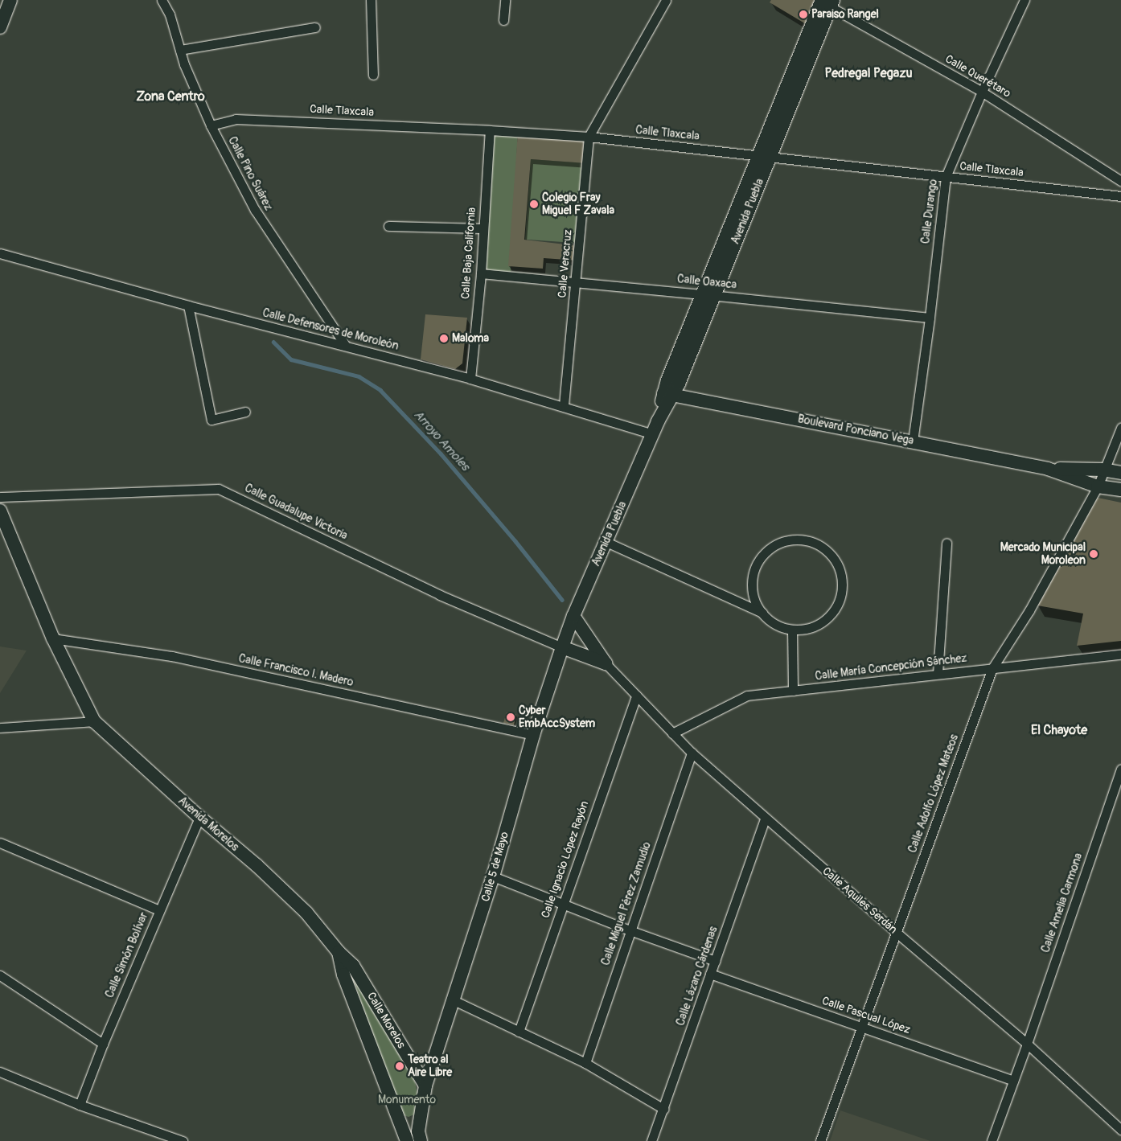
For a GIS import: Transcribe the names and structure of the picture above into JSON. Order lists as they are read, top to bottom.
{
  "streets": {
    "street": [
      "Calle Querétaro",
      "Calle Tlaxcala",
      "Calle Pino Suárez",
      "Avenida Puebla",
      "Calle Durango",
      "Calle Baja California",
      "Calle Veracruz",
      "Calle Oaxaca",
      "Calle Defensores de Moroleón",
      "Boulevard Ponciano Vega",
      "Calle Guadalupe Victoria",
      "Calle María Concepción Sánchez",
      "Calle Francisco I. Madero",
      "Calle Adolfo López Mateos",
      "Avenida Morelos",
      "Calle Ignacio López Rayón",
      "Calle 5 de Mayo",
      "Calle Aquiles Serdán",
      "Calle Amelia Carmona",
      "Calle Miguel Pérez Zamudio",
      "Calle Simón Bolívar",
      "Calle Lázaro Cárdenas",
      "Calle Pascual López",
      "Calle Morelos"
    ]
  },
  "crossings": [
    ["Calle Querétaro", "Avenida Puebla"],
    ["Calle Querétaro", "Calle Durango"],
    ["Calle Tlaxcala", "Calle Pino Suárez"],
    ["Calle Tlaxcala", "Avenida Puebla"],
    ["Calle Tlaxcala", "Calle Durango"],
    ["Calle Tlaxcala", "Calle Baja California"],
    ["Calle Tlaxcala", "Calle Veracruz"],
    ["Calle Pino Suárez", "Calle Defensores de Moroleón"],
    ["Avenida Puebla", "Calle Oaxaca"],
    ["Avenida Puebla", "Calle Defensores de Moroleón"],
    ["Avenida Puebla", "Boulevard Ponciano Vega"],
    ["Avenida Puebla", "Calle Guadalupe Victoria"],
    ["Avenida Puebla", "Calle 5 de Mayo"],
    ["Avenida Puebla", "Calle Aquiles Serdán"],
    ["Calle Durango", "Calle Oaxaca"],
    ["Calle Durango", "Boulevard Ponciano Vega"],
    ["Calle Baja California", "Calle Oaxaca"],
    ["Calle Baja California", "Calle Defensores de Moroleón"],
    ["Calle Veracruz", "Calle Oaxaca"],
    ["Calle Veracruz", "Calle Defensores de Moroleón"],
    ["Boulevard Ponciano Vega", "Calle Adolfo López Mateos"],
    ["Calle Guadalupe Victoria", "Calle 5 de Mayo"],
    ["Calle Guadalupe Victoria", "Calle Aquiles Serdán"],
    ["Calle María Concepción Sánchez", "Calle Adolfo López Mateos"],
    ["Calle María Concepción Sánchez", "Calle Aquiles Serdán"],
    ["Calle Francisco I. Madero", "Avenida Morelos"],
    ["Calle Francisco I. Madero", "Calle 5 de Mayo"],
    ["Calle Adolfo López Mateos", "Calle Aquiles Serdán"],
    ["Calle Adolfo López Mateos", "Calle Pascual López"],
    ["Avenida Morelos", "Calle Simón Bolívar"],
    ["Avenida Morelos", "Calle Morelos"],
    ["Calle Ignacio López Rayón", "Calle Aquiles Serdán"],
    ["Calle 5 de Mayo", "Calle Aquiles Serdán"],
    ["Calle 5 de Mayo", "Calle Morelos"],
    ["Calle Aquiles Serdán", "Calle Amelia Carmona"],
    ["Calle Aquiles Serdán", "Calle Miguel Pérez Zamudio"],
    ["Calle Aquiles Serdán", "Calle Lázaro Cárdenas"],
    ["Calle Amelia Carmona", "Calle Pascual López"],
    ["Calle Lázaro Cárdenas", "Calle Pascual López"]
  ],
  "districts": ["Pedregal Pegazu", "Zona Centro", "El Chayote"],
  "water": ["Arroyo Amoles"],
  "parks": ["Monumento"],
  "places": [
    "Paraiso Rangel",
    "Colegio Fray Miguel F Zavala",
    "Maloma",
    "Mercado Municipal Moroleon",
    "Cyber EmbAccSystem",
    "Teatro al Aire Libre"
  ]
}
